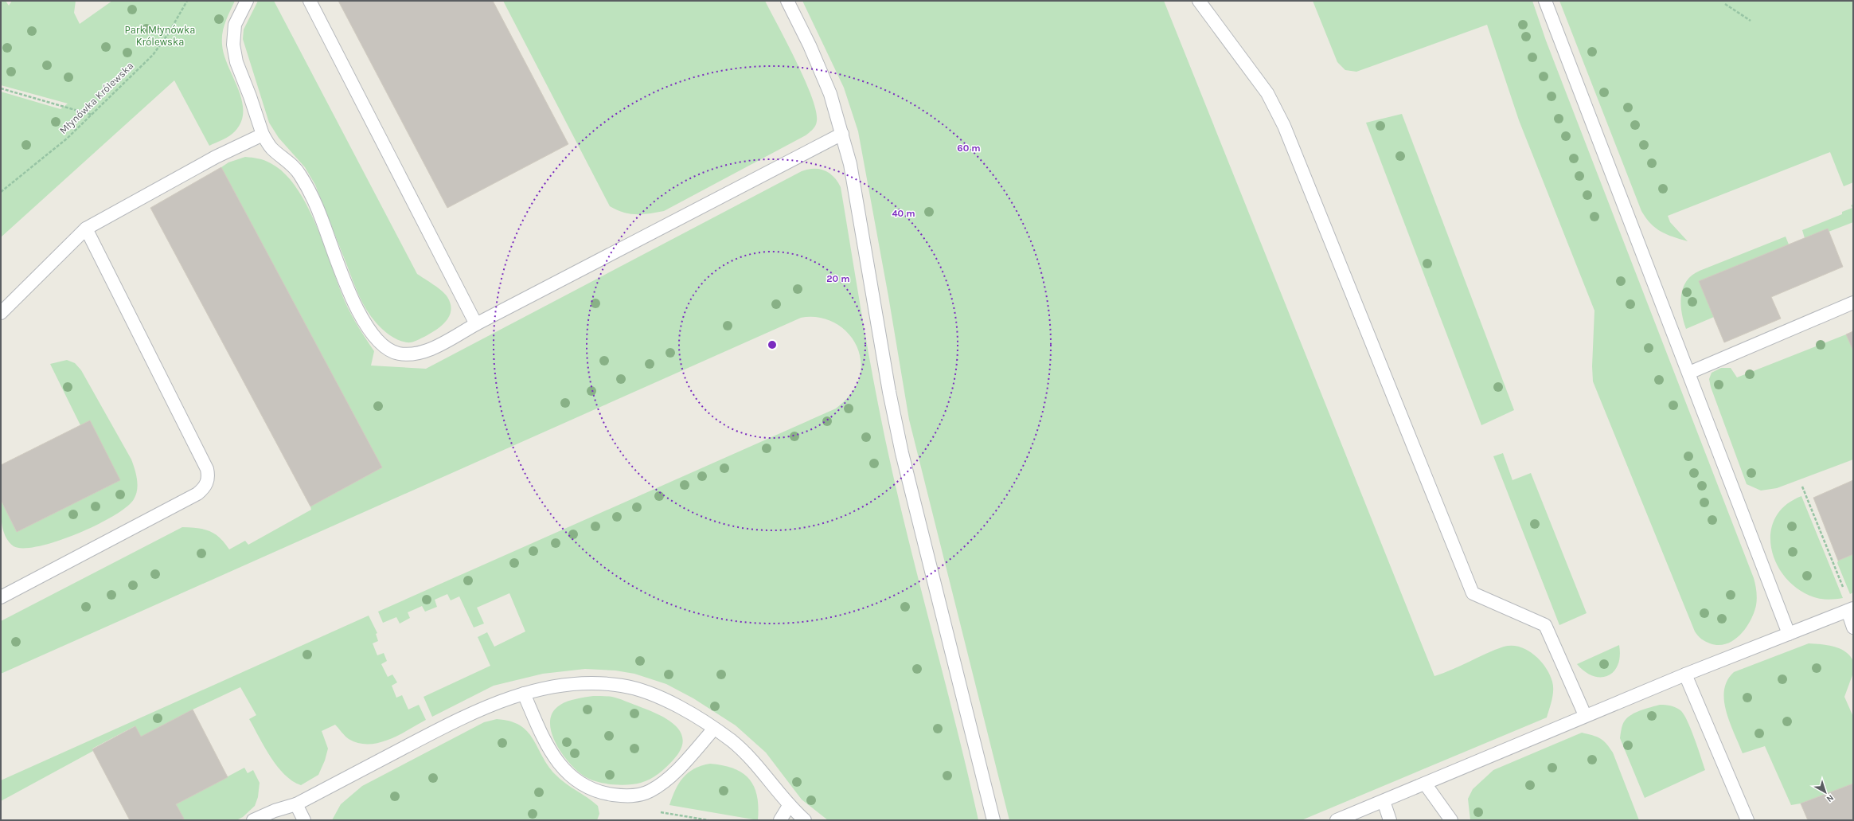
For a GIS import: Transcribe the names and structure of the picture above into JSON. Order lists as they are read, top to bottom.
{
  "streets": {
    "path": ["Młynówka Królewska"]
  },
  "parks": ["Park Młynówka Królewska"],
  "north": "bottom right",
  "rings": ["60 m", "40 m", "20 m"]
}
